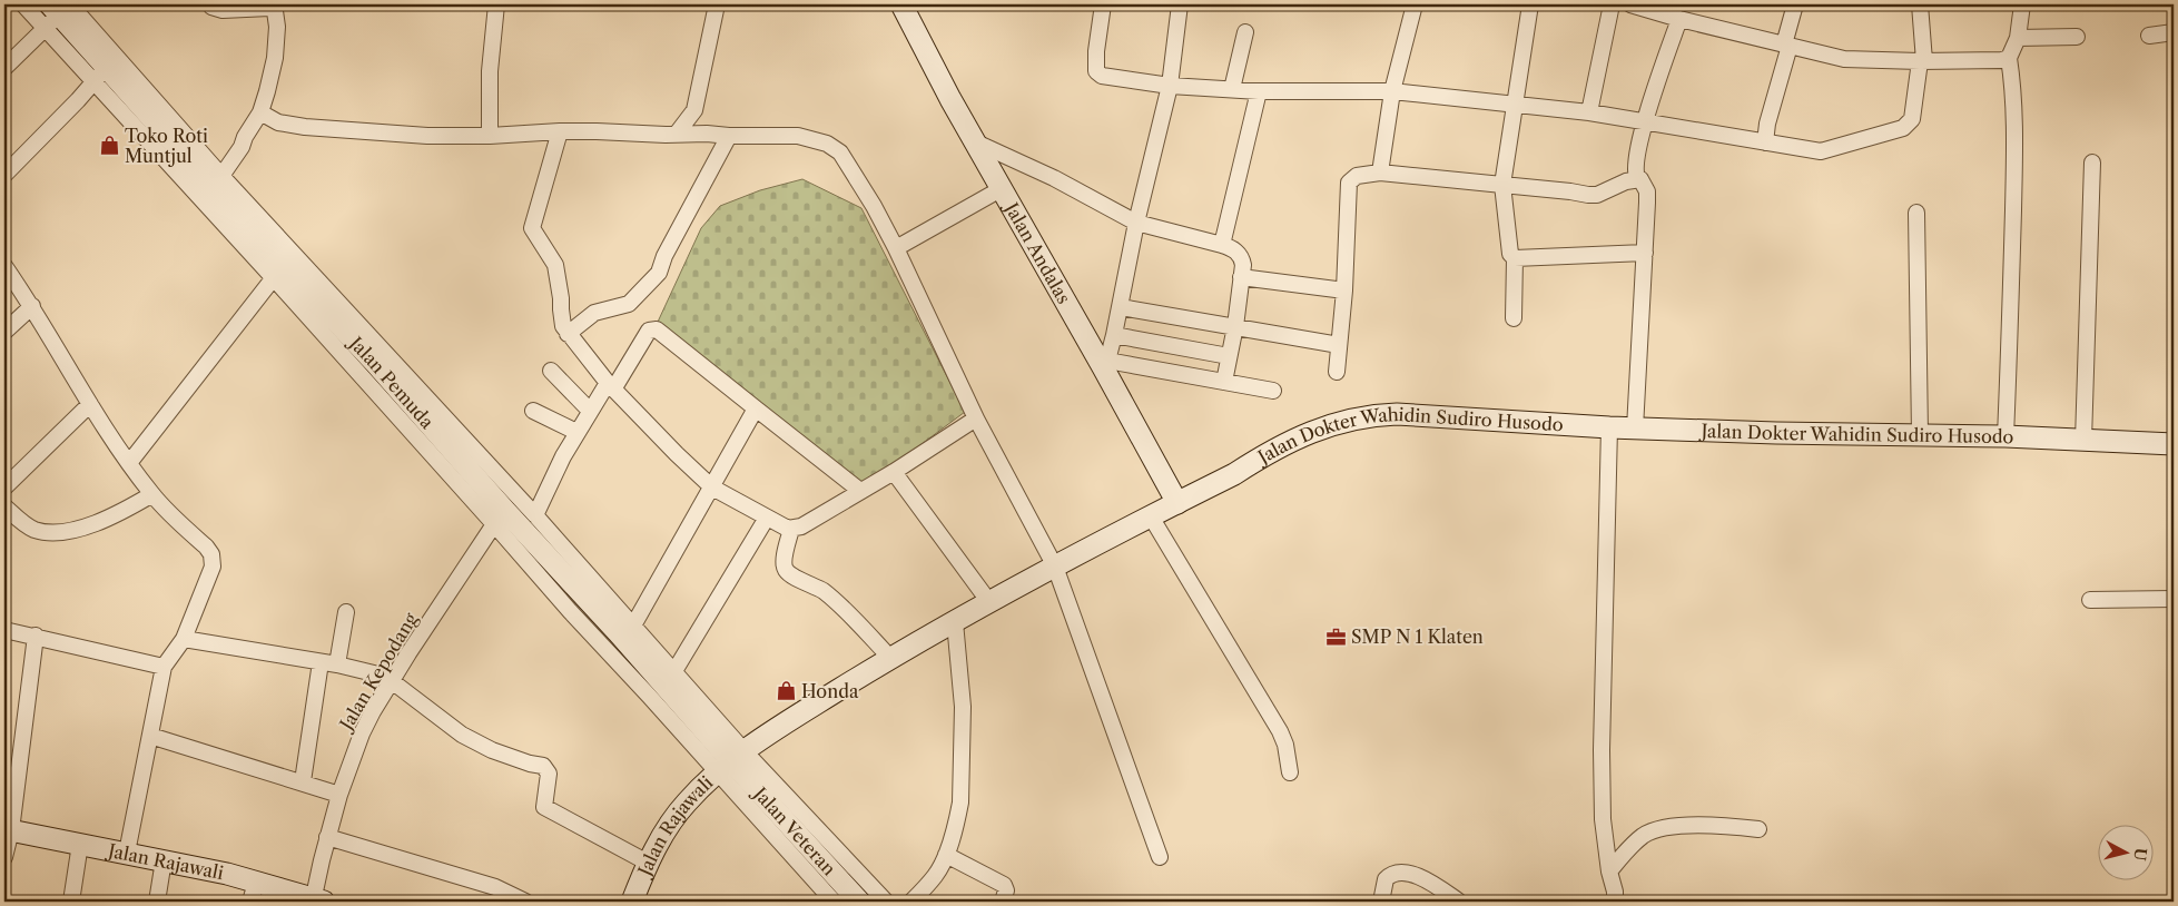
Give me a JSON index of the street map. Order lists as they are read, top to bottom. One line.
{"streets":{"main road":["Jalan Andalas","Jalan Pemuda","Jalan Dokter Wahidin Sudiro Husodo","Jalan Rajawali","Jalan Veteran"],"street":["Jalan Kepodang"]},"crossings":[["Jalan Andalas","Jalan Dokter Wahidin Sudiro Husodo"],["Jalan Pemuda","Jalan Dokter Wahidin Sudiro Husodo"],["Jalan Pemuda","Jalan Kepodang"],["Jalan Pemuda","Jalan Rajawali"],["Jalan Pemuda","Jalan Veteran"],["Jalan Dokter Wahidin Sudiro Husodo","Jalan Rajawali"],["Jalan Dokter Wahidin Sudiro Husodo","Jalan Veteran"],["Jalan Kepodang","Jalan Rajawali"],["Jalan Rajawali","Jalan Veteran"]],"places":{"shop":["Toko Roti Muntjul","Honda"],"office":["SMP N 1 Klaten"]},"north":"right"}
